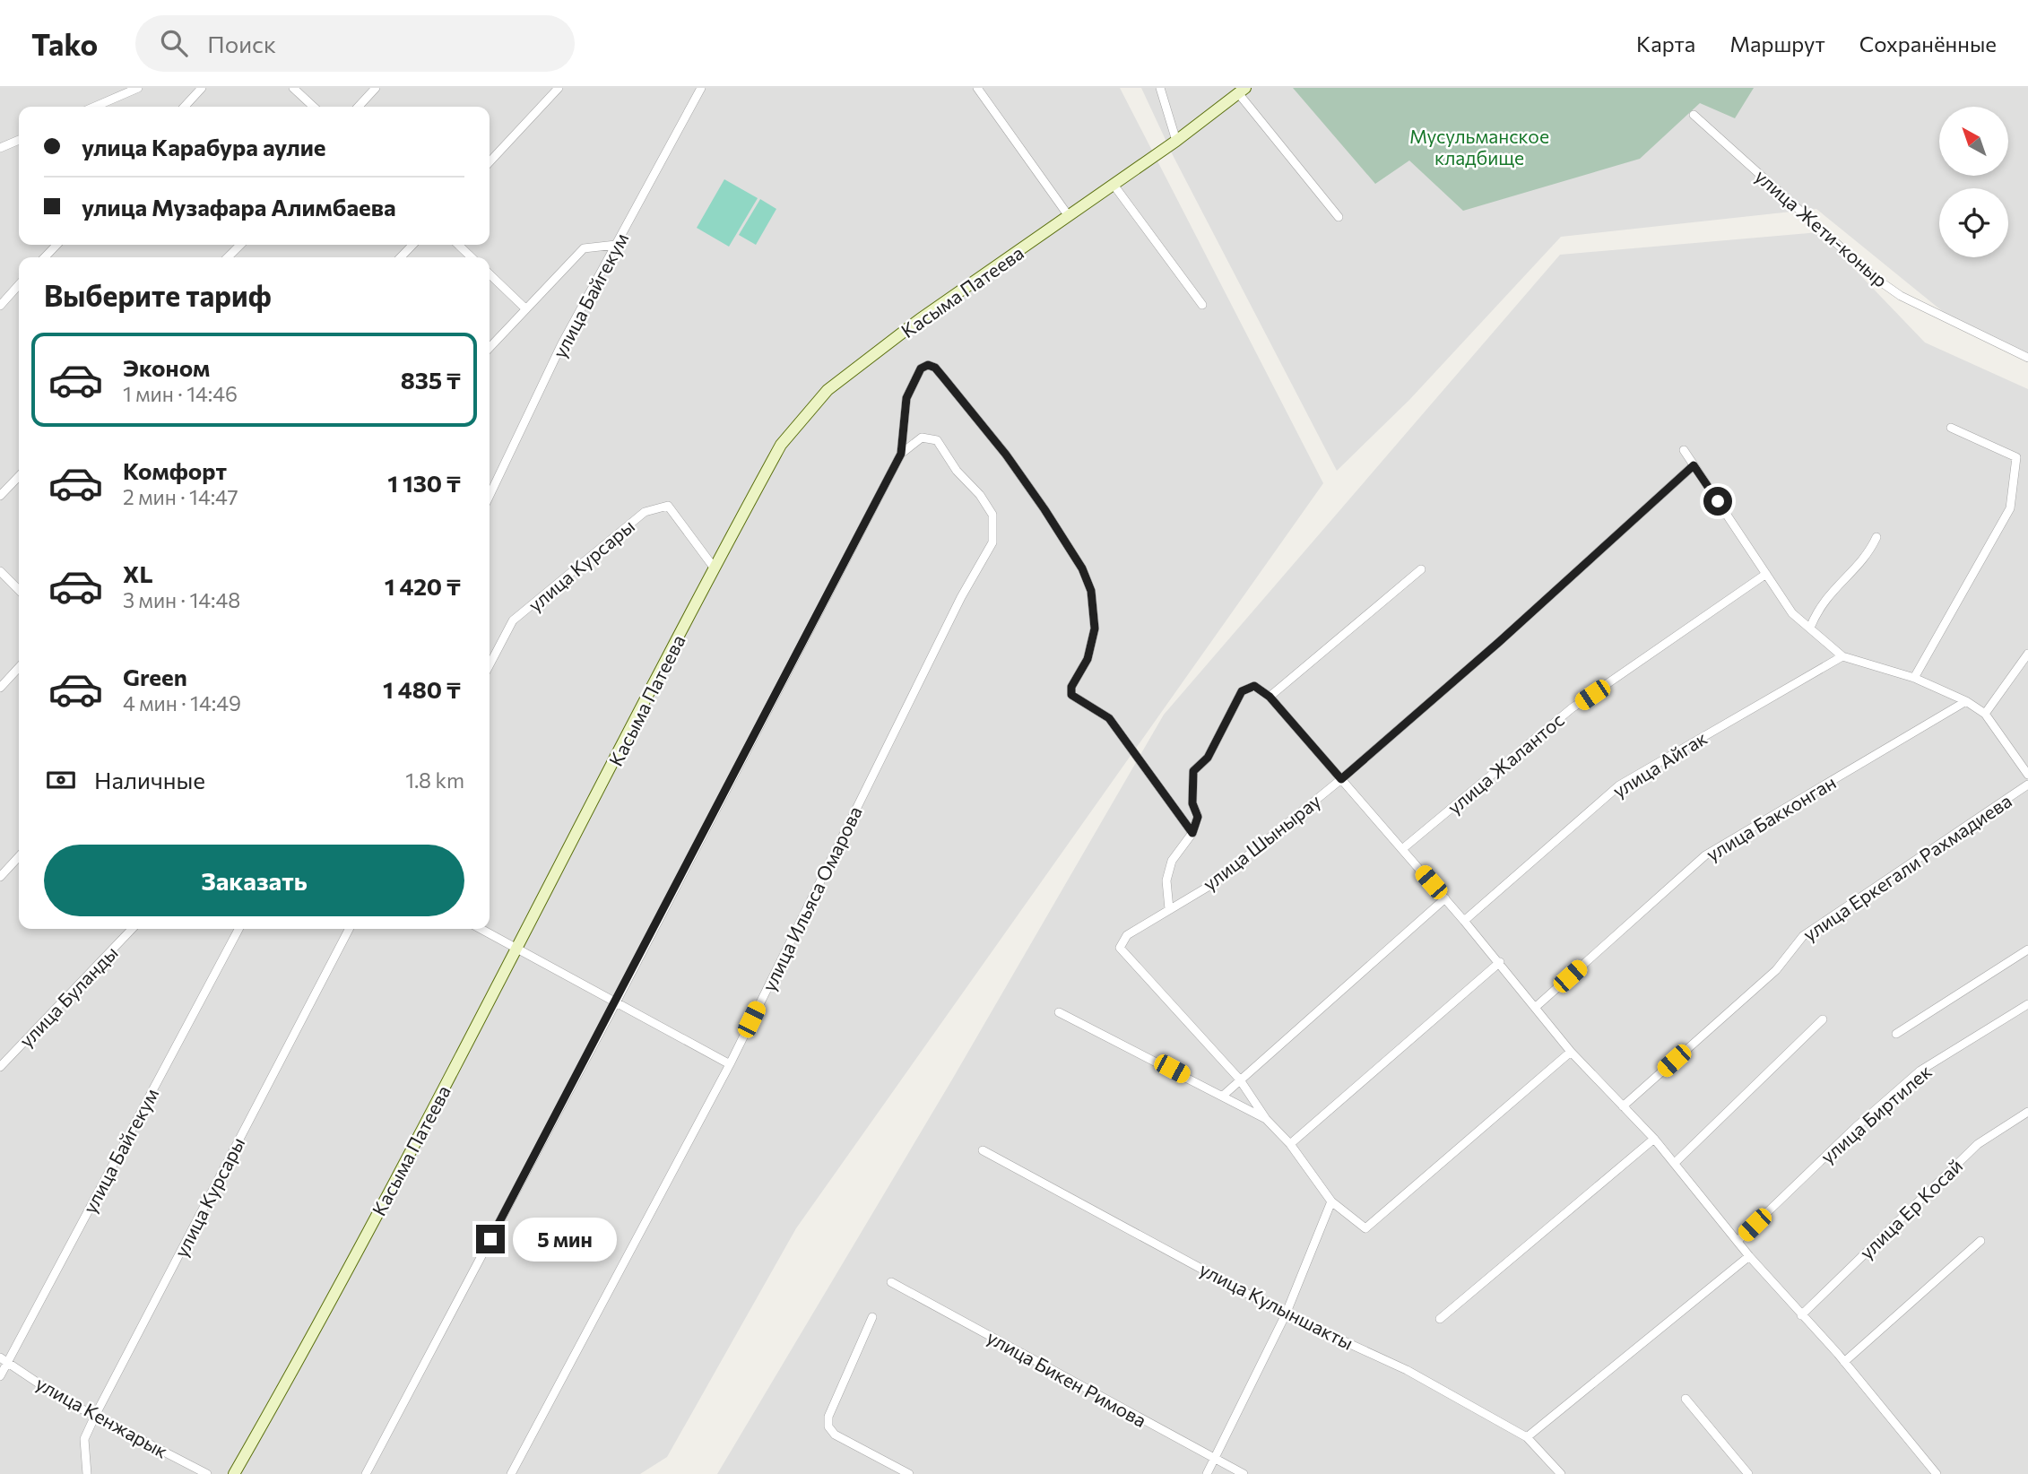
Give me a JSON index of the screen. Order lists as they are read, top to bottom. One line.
{"streets":{"main road":["Касыма Патеева"],"street":["улица Жети-коныр","улица Байгекум","улица Курсары","улица Жалантос","улица Айгак","улица Бакконган","улица Шынырау","улица Еркегали Рахмадиева","улица Ильяса Омарова","улица Буланды","улица Биртилек","улица Ер Косай","улица Кулыншакты","улица Бикен Римова","улица Кенжарык"]},"crossings":[["Касыма Патеева","улица Курсары"],["улица Байгекум","улица Кенжарык"],["улица Курсары","улица Кенжарык"]],"parks":["Мусульманское кладбище"],"north":"top left","page":{"header":"Tako","search":"Поиск","nav":["Карта","Маршрут","Сохранённые"],"banner":["улица Карабура аулие","улица Музафара Алимбаева"],"heading":"Выберите тариф","list":[{"name":"Эконом","note":"1 мин · 14:46","value":"835 ₸"},{"name":"Комфорт","note":"2 мин · 14:47","value":"1 130 ₸"},{"name":"XL","note":"3 мин · 14:48","value":"1 420 ₸"},{"name":"Green","note":"4 мин · 14:49","value":"1 480 ₸"}],"pay":["Наличные","1.8 km"],"buttons":"Заказать","bubble":"5 мин"}}
